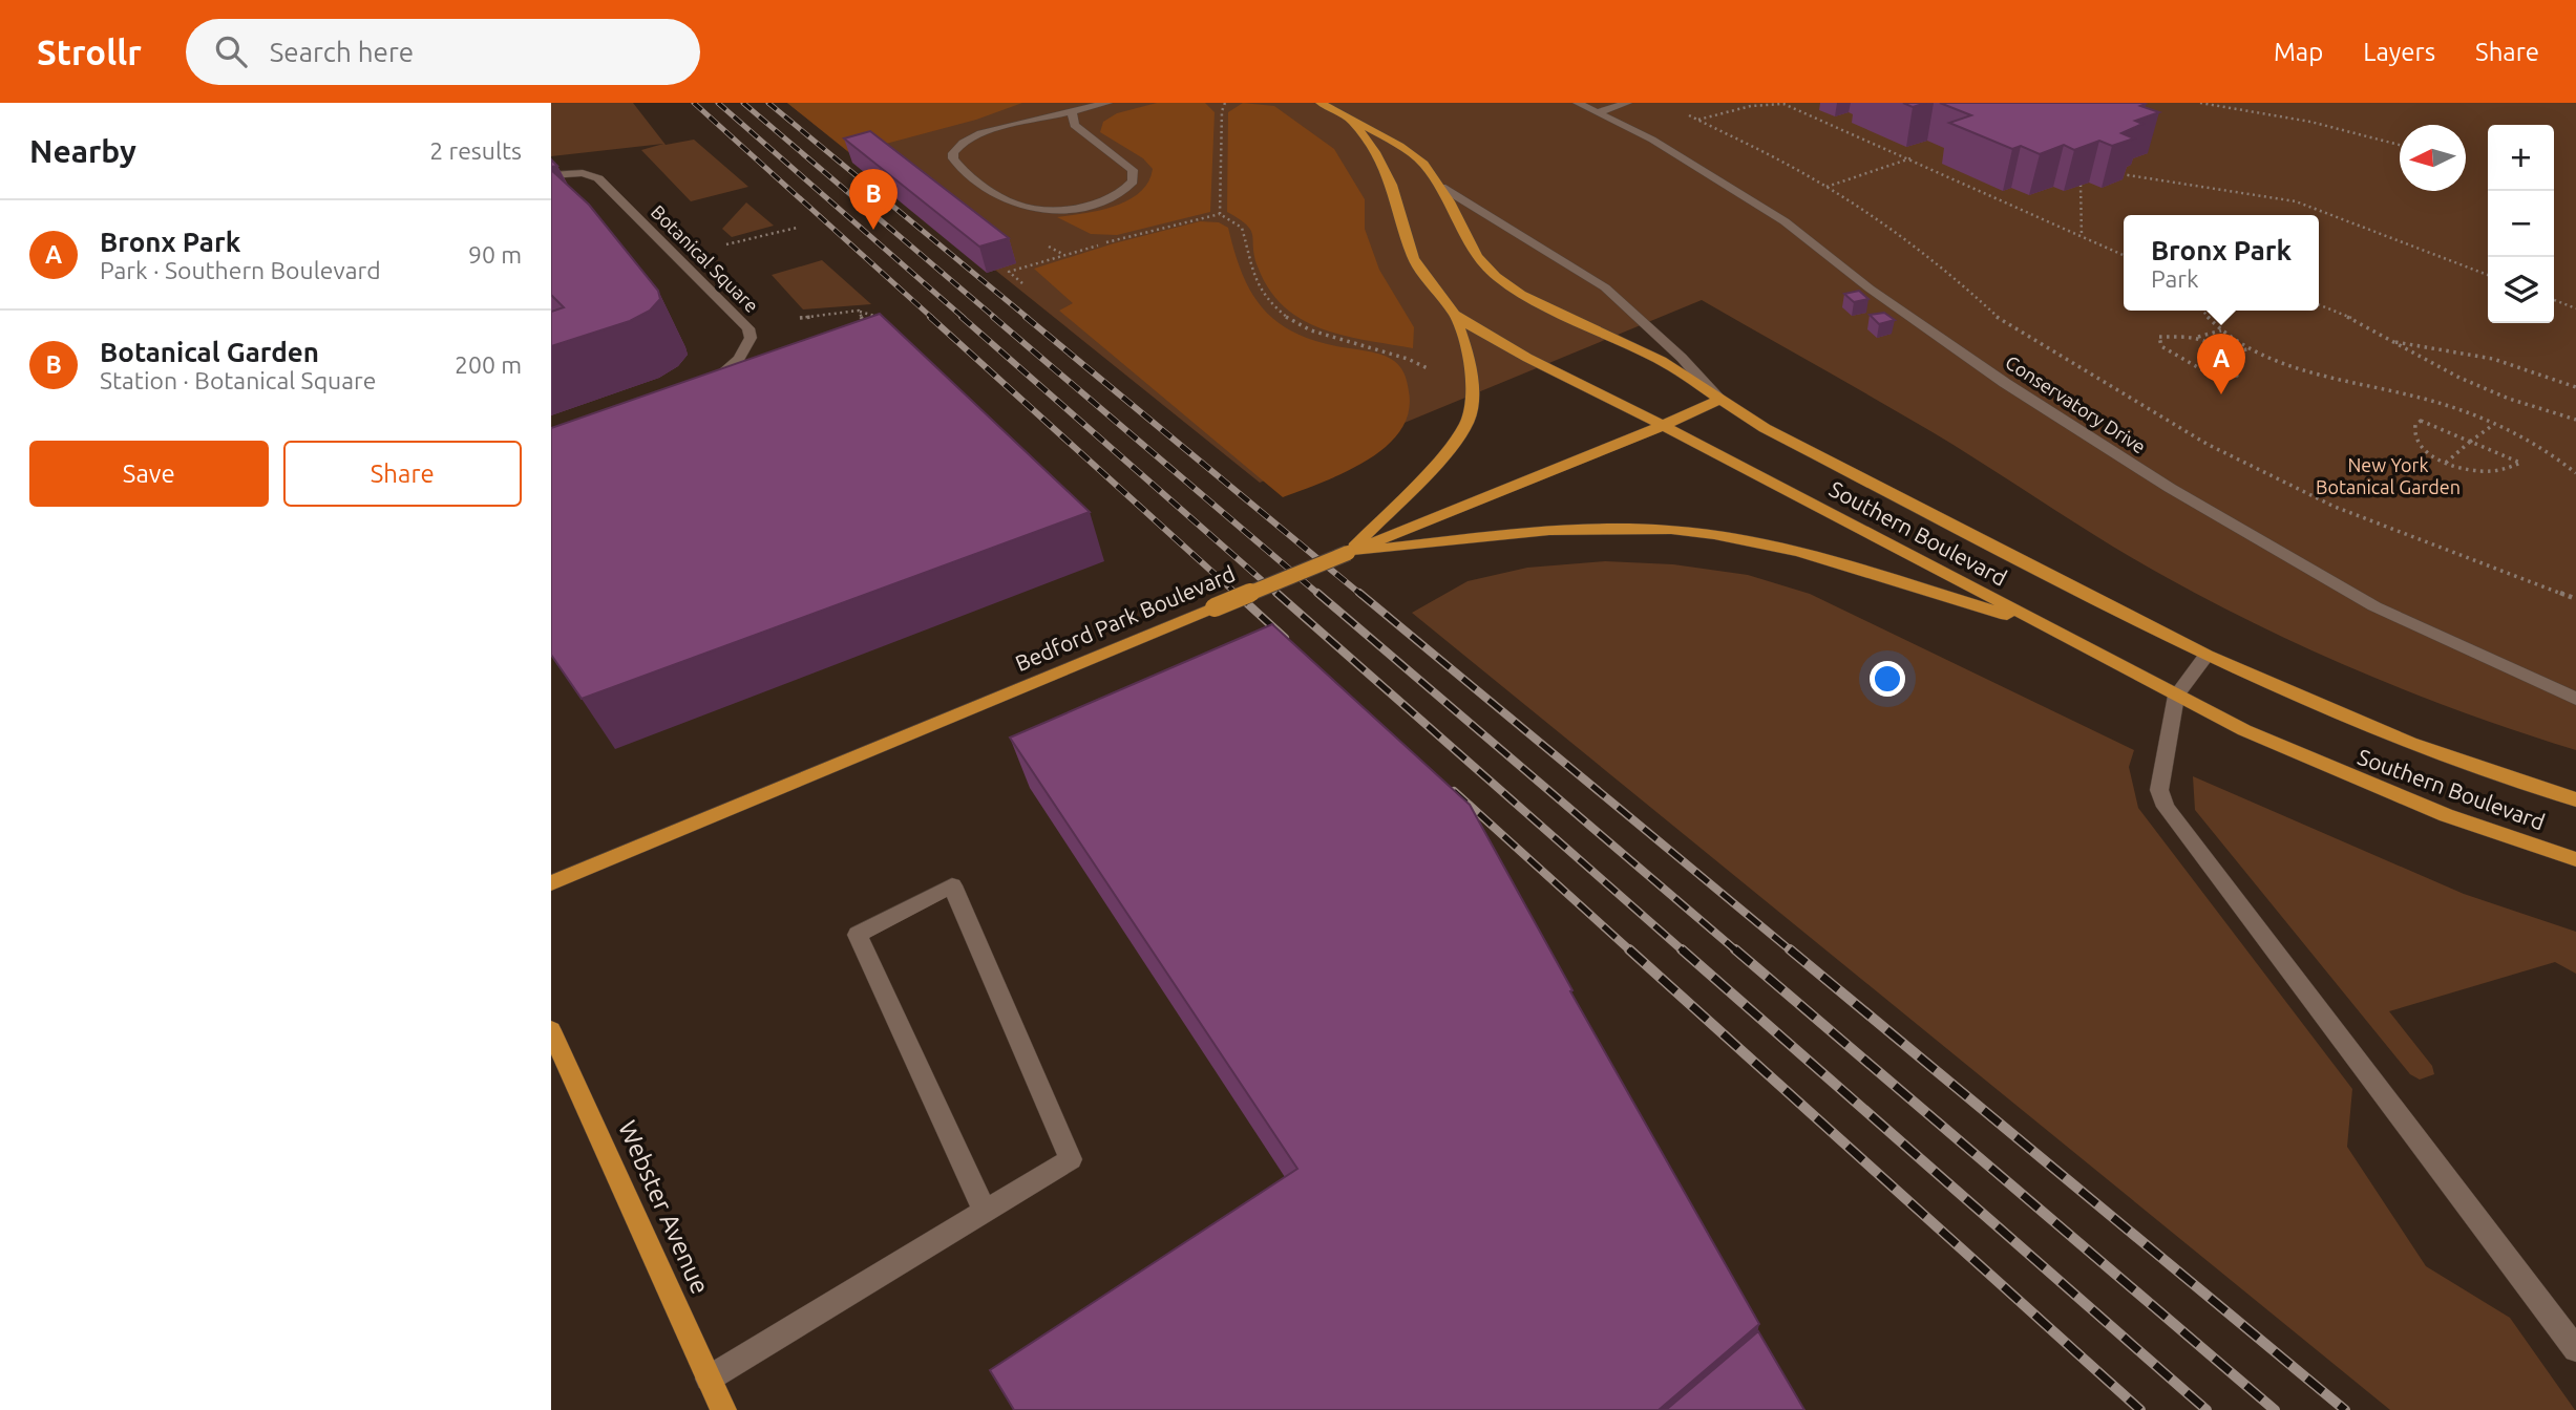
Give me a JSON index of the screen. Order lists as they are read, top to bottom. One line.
{"streets":{"main road":["Southern Boulevard","Bedford Park Boulevard","Webster Avenue"],"street":["Botanical Square","Conservatory Drive"]},"crossings":[["Southern Boulevard","Bedford Park Boulevard"]],"parks":["New York Botanical Garden"],"north":"left","page":{"header":"Strollr","search":"Search here","nav":["Map","Layers","Share"],"heading":["Nearby","2 results"],"map_buttons":["+","−"],"pins":["B","A"],"list":[{"mark":"A","name":"Bronx Park","note":"Park · Southern Boulevard","value":"90 m"},{"mark":"B","name":"Botanical Garden","note":"Station · Botanical Square","value":"200 m"}],"popup":["Bronx Park","Park"],"buttons":["Save","Share"]}}
